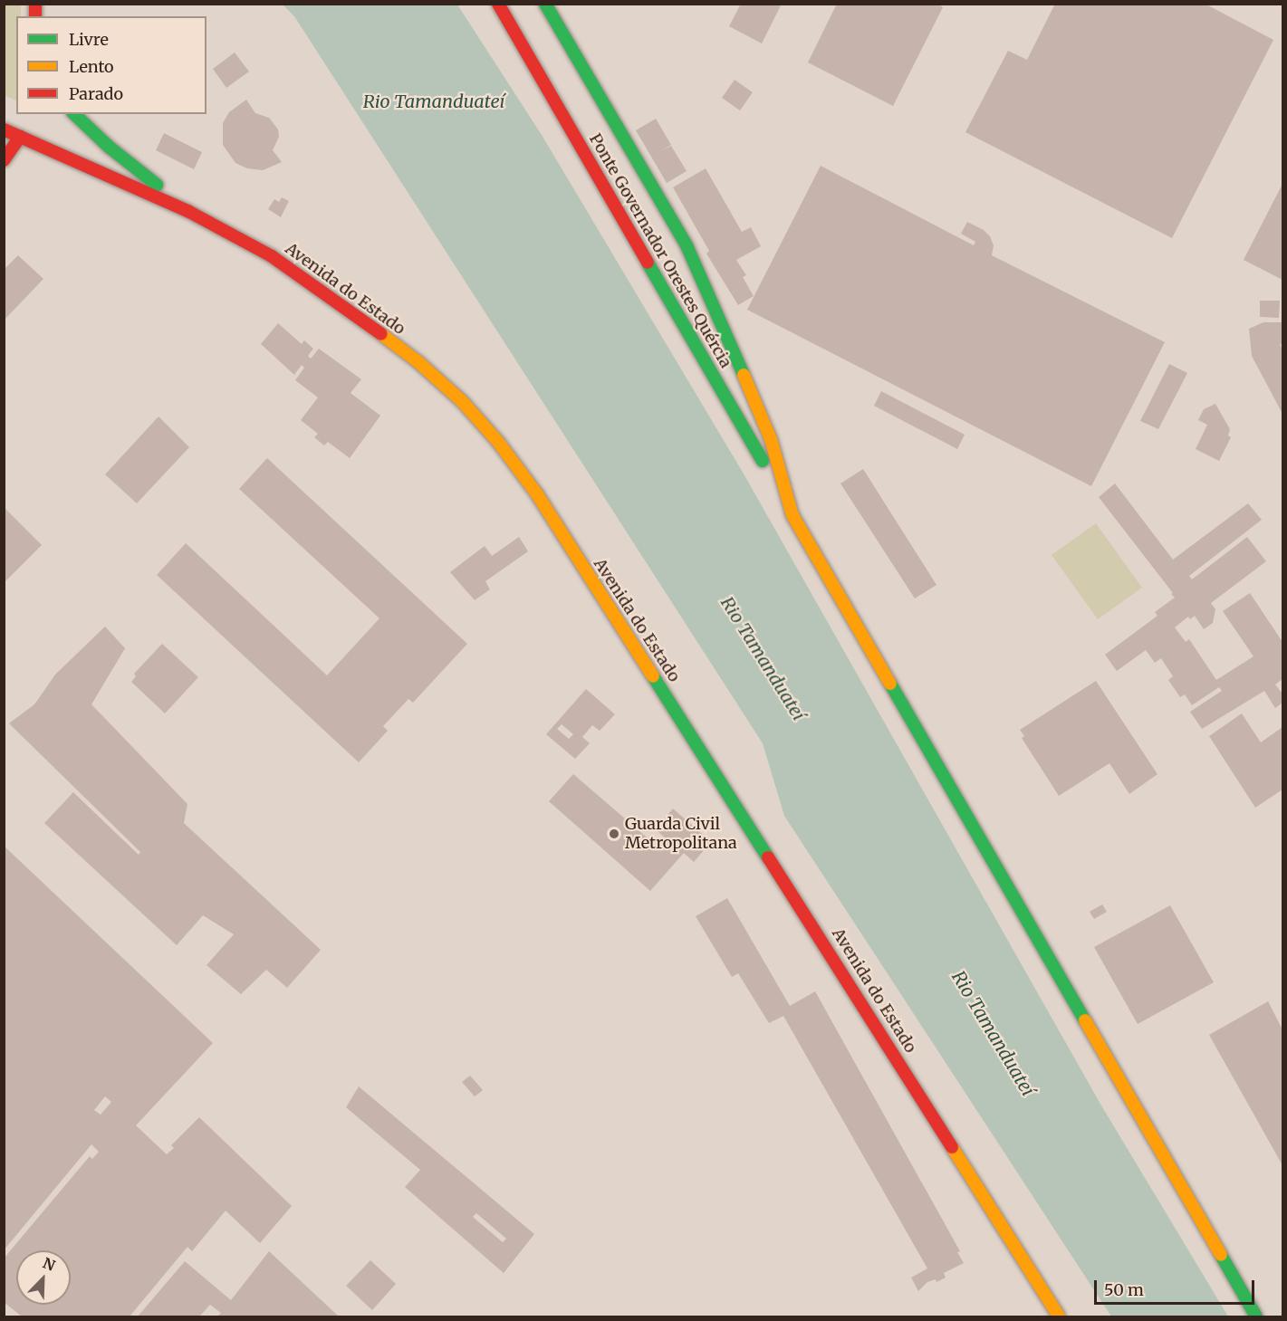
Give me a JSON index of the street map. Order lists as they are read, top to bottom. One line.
{"streets":{"main road":["Ponte Governador Orestes Quércia","Avenida do Estado"]},"water":["Rio Tamanduateí"],"places":["Guarda Civil Metropolitana"],"legend":["Livre","Lento","Parado"],"scale_bar":"50 m","north":"top right"}
